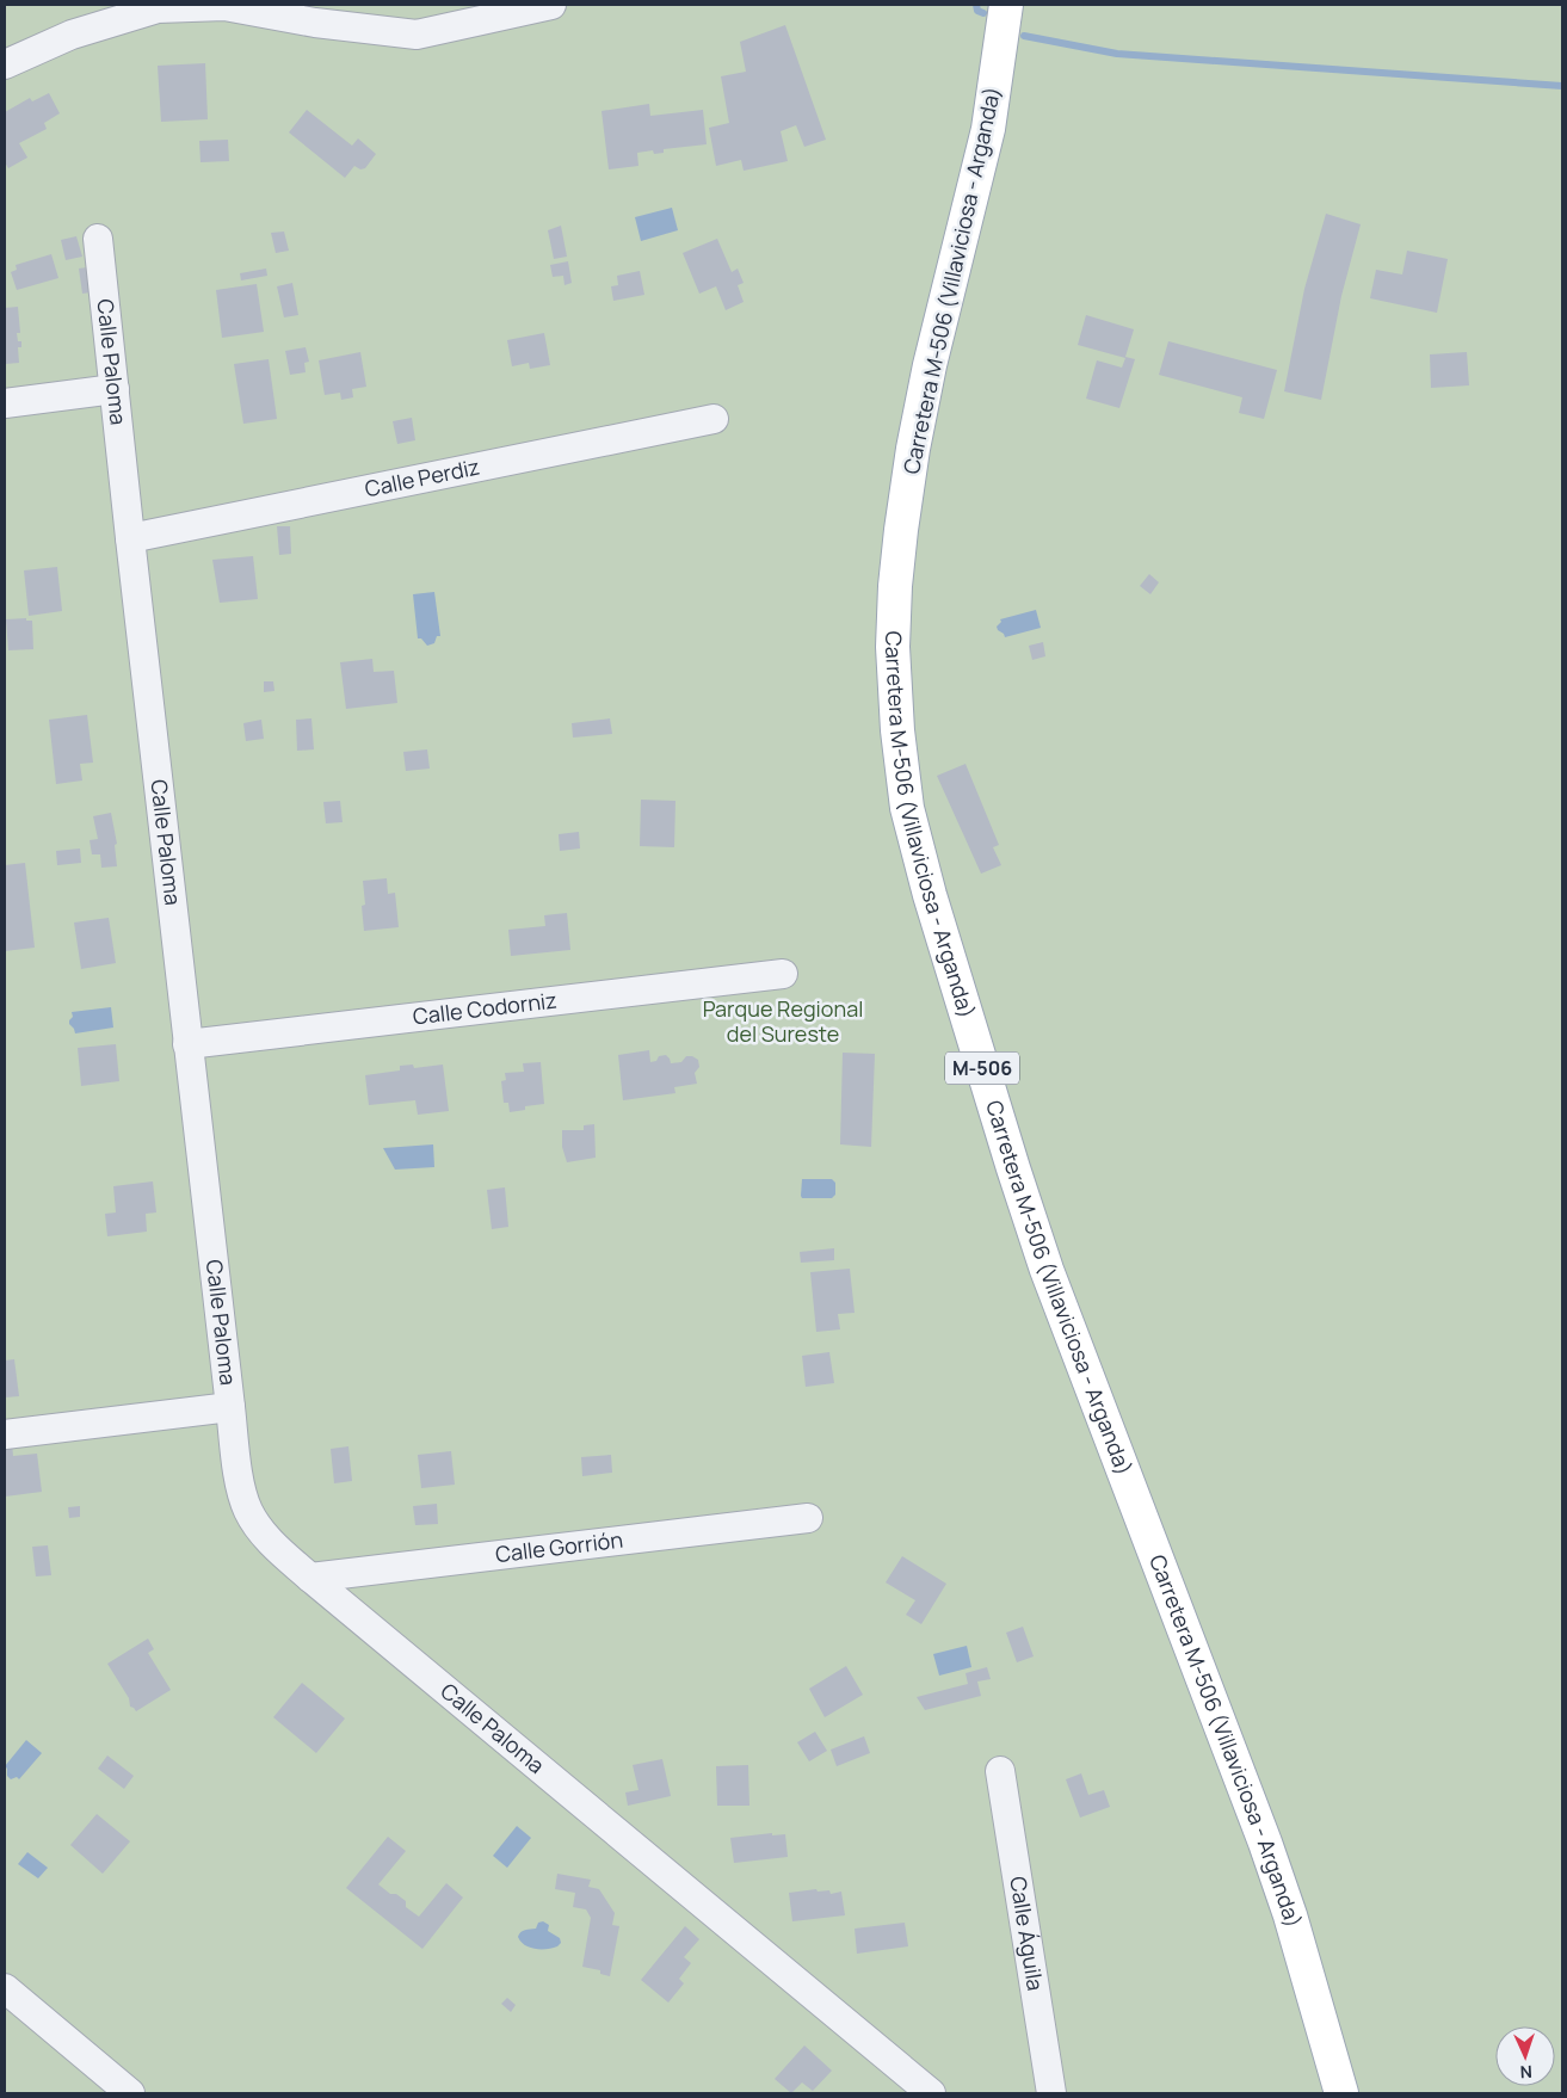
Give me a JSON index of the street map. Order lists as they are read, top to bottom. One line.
{"streets":{"main road":["Carretera M-506 (Villaviciosa - Arganda)","M-506"],"street":["Calle Paloma","Calle Perdiz","Calle Codorniz","Calle Gorrión","Calle Águila"]},"crossings":[["Calle Paloma","Calle Perdiz"],["Calle Paloma","Calle Codorniz"],["Calle Paloma","Calle Gorrión"]],"parks":["Parque Regional del Sureste"],"north":"bottom"}
